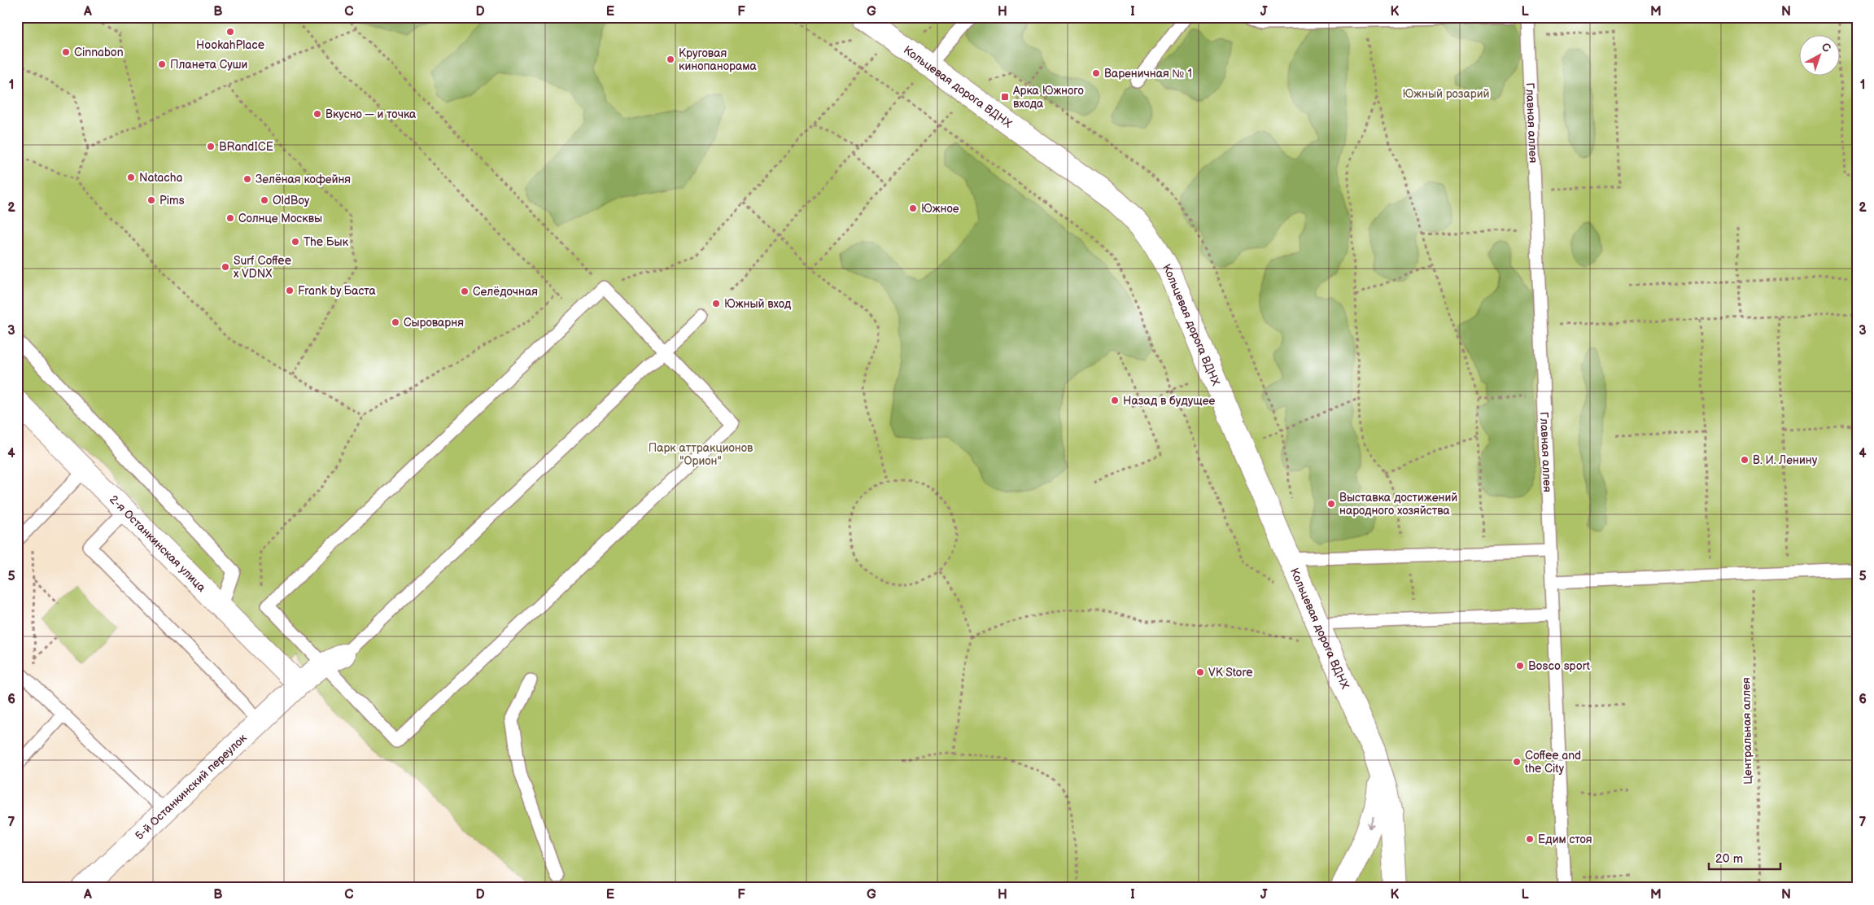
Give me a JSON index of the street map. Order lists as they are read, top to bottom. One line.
{"streets":{"street":["Кольцевая дорога ВДНХ","2-я Останкинская улица","5-й Останкинский переулок"],"lane":["Главная аллея"],"path":["Центральная аллея"]},"crossings":[["2-я Останкинская улица","5-й Останкинский переулок"]],"parks":["Южный розарий","Парк аттракционов \"Орион\""],"places":{"other":["HookahPlace","Cinnabon","Круговая кинопанорама","Планета Суши","Вареничная № 1","Вкусно — и точка","BRandICE","Natacha","Зелёная кофейня","Pims","OldBoy","Южное","Солнце Москвы","The Бык","Surf Coffee x VDNX","Frank by Баста","Селёдочная","Южный вход","Сыроварня","Назад в будущее","В. И. Ленину","Выставка достижений народного хозяйства","Bosco sport","VK Store","Coffee and the City","Едим стоя"],"transit":["Арка Южного входа"]},"scale_bar":"20 m","north":"top right","grid":{"columns":["A","B","C","D","E","F","G","H","I","J","K","L","M","N"],"rows":["1","2","3","4","5","6","7"]}}
